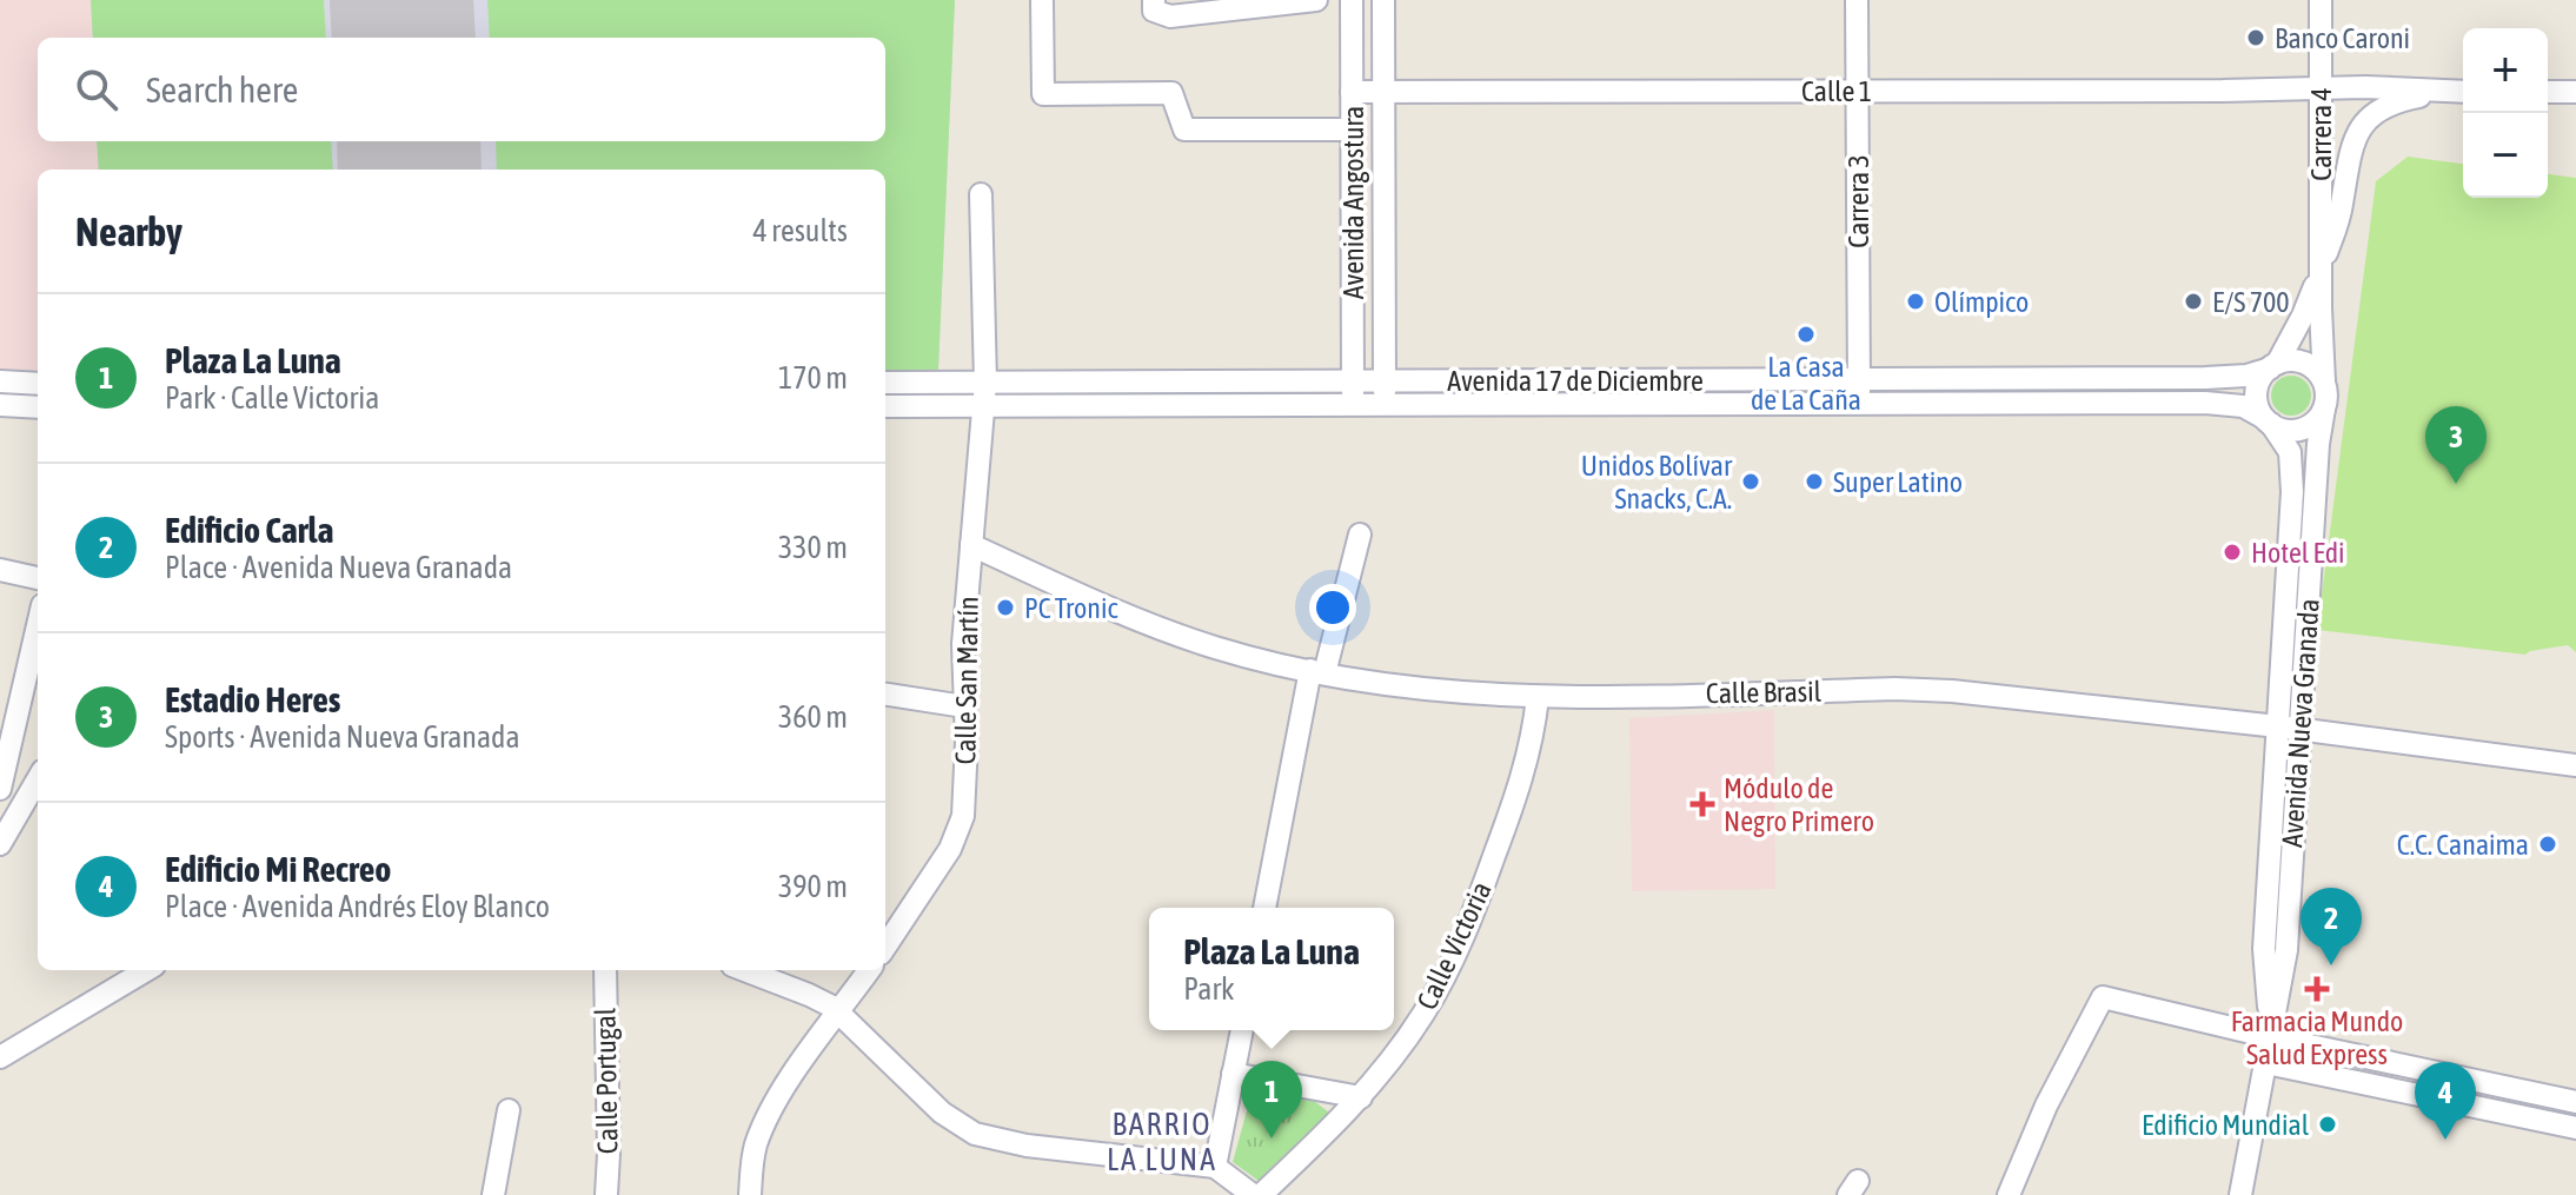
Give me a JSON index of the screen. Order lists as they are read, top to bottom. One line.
{"streets":{"street":["Calle 1","Carrera 4","Carrera 3","Avenida Angostura","Avenida 17 de Diciembre","Calle San Martín","Calle Brasil","Avenida Nueva Granada","Calle Victoria","Calle Portugal"]},"crossings":[["Calle 1","Carrera 4"],["Calle 1","Carrera 3"],["Calle 1","Avenida Angostura"],["Carrera 4","Avenida 17 de Diciembre"],["Carrera 4","Avenida Nueva Granada"],["Carrera 3","Avenida 17 de Diciembre"],["Avenida Angostura","Avenida 17 de Diciembre"],["Avenida 17 de Diciembre","Calle San Martín"],["Avenida 17 de Diciembre","Avenida Nueva Granada"],["Calle San Martín","Calle Brasil"],["Calle Brasil","Avenida Nueva Granada"],["Calle Brasil","Calle Victoria"]],"districts":["BARRIO LA LUNA"],"places":{"other":["Banco Caroni","Olímpico","E/S 700","La Casa de La Caña","Unidos Bolívar Snacks, C.A.","Super Latino","Hotel Edi","PC Tronic","C.C. Canaima","Edificio Mundial"],"health":["Módulo de Negro Primero","Farmacia Mundo Salud Express"]},"page":{"map_buttons":["+","−"],"search":"Search here","heading":["Nearby","4 results"],"list":[{"mark":"1","name":"Plaza La Luna","note":"Park · Calle Victoria","value":"170 m"},{"mark":"2","name":"Edificio Carla","note":"Place · Avenida Nueva Granada","value":"330 m"},{"mark":"3","name":"Estadio Heres","note":"Sports · Avenida Nueva Granada","value":"360 m"},{"mark":"4","name":"Edificio Mi Recreo","note":"Place · Avenida Andrés Eloy Blanco","value":"390 m"}],"pins":["3","2","1","4"],"popup":["Plaza La Luna","Park"]}}
